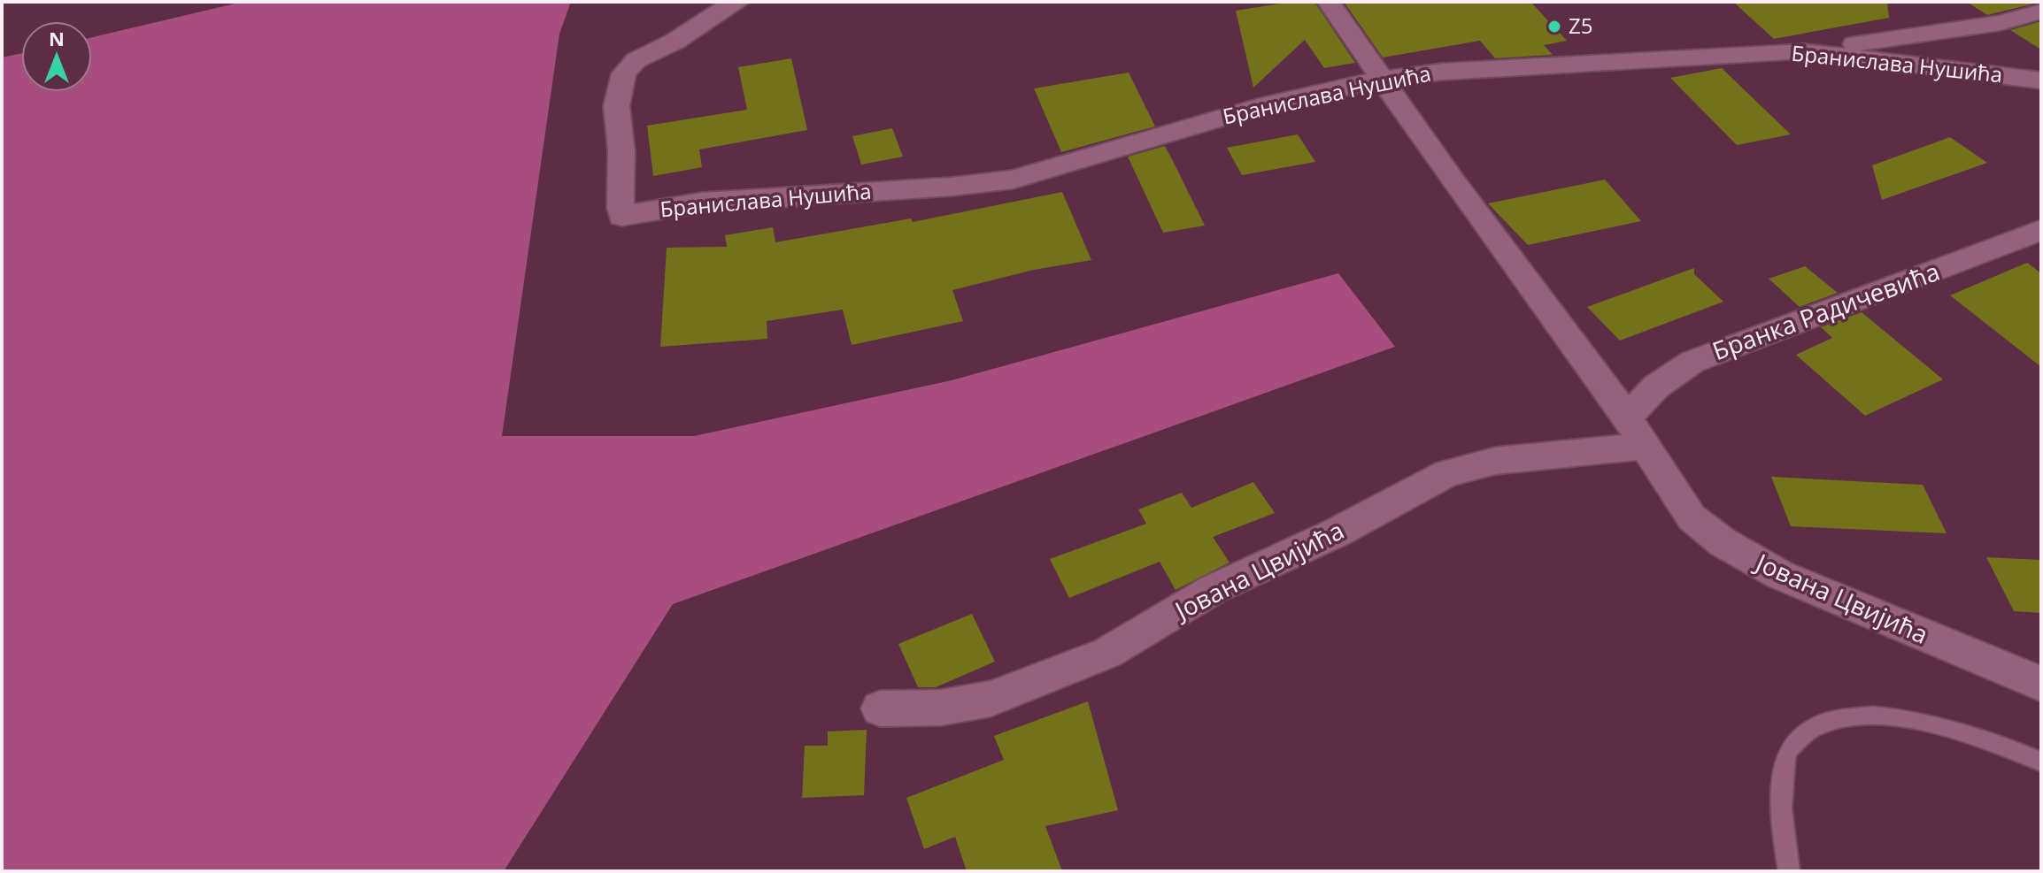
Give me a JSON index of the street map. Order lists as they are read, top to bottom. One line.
{"streets":{"street":["Бранислава Нушића","Бранка Радичевића","Јована Цвијића"]},"crossings":[["Бранислава Нушића","Јована Цвијића"],["Бранка Радичевића","Јована Цвијића"]],"places":["Z5"],"north":"top"}
